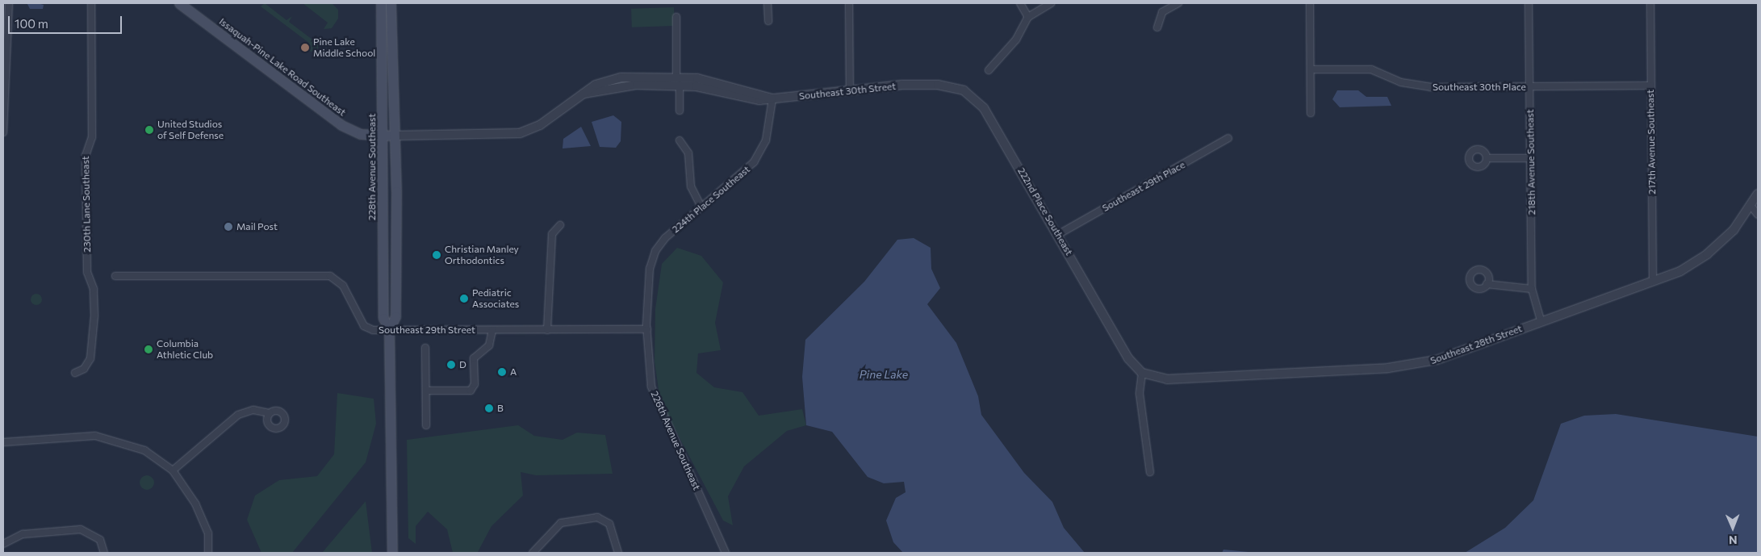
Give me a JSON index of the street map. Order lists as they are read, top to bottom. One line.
{"streets":{"main road":["Issaquah-Pine Lake Road Southeast","228th Avenue Southeast"],"street":["Southeast 30th Place","Southeast 30th Street","217th Avenue Southeast","218th Avenue Southeast","Southeast 29th Place","224th Place Southeast","230th Lane Southeast","222nd Place Southeast","Southeast 29th Street","Southeast 28th Street","226th Avenue Southeast"]},"crossings":[["Issaquah-Pine Lake Road Southeast","Southeast 30th Street"],["Issaquah-Pine Lake Road Southeast","228th Avenue Southeast"],["Issaquah-Pine Lake Road Southeast","224th Place Southeast"],["Southeast 30th Place","217th Avenue Southeast"],["Southeast 30th Place","218th Avenue Southeast"],["Southeast 30th Street","224th Place Southeast"],["Southeast 30th Street","222nd Place Southeast"],["217th Avenue Southeast","Southeast 28th Street"],["218th Avenue Southeast","Southeast 28th Street"],["228th Avenue Southeast","Southeast 29th Street"],["Southeast 29th Place","222nd Place Southeast"],["224th Place Southeast","226th Avenue Southeast"],["222nd Place Southeast","Southeast 28th Street"],["Southeast 29th Street","226th Avenue Southeast"]],"water":["Pine Lake"],"places":["Pine Lake Middle School","United Studios of Self Defense","Mail Post","Christian Manley Orthodontics","Pediatric Associates","Columbia Athletic Club","D","A","B"],"scale_bar":"100 m","north":"bottom"}
